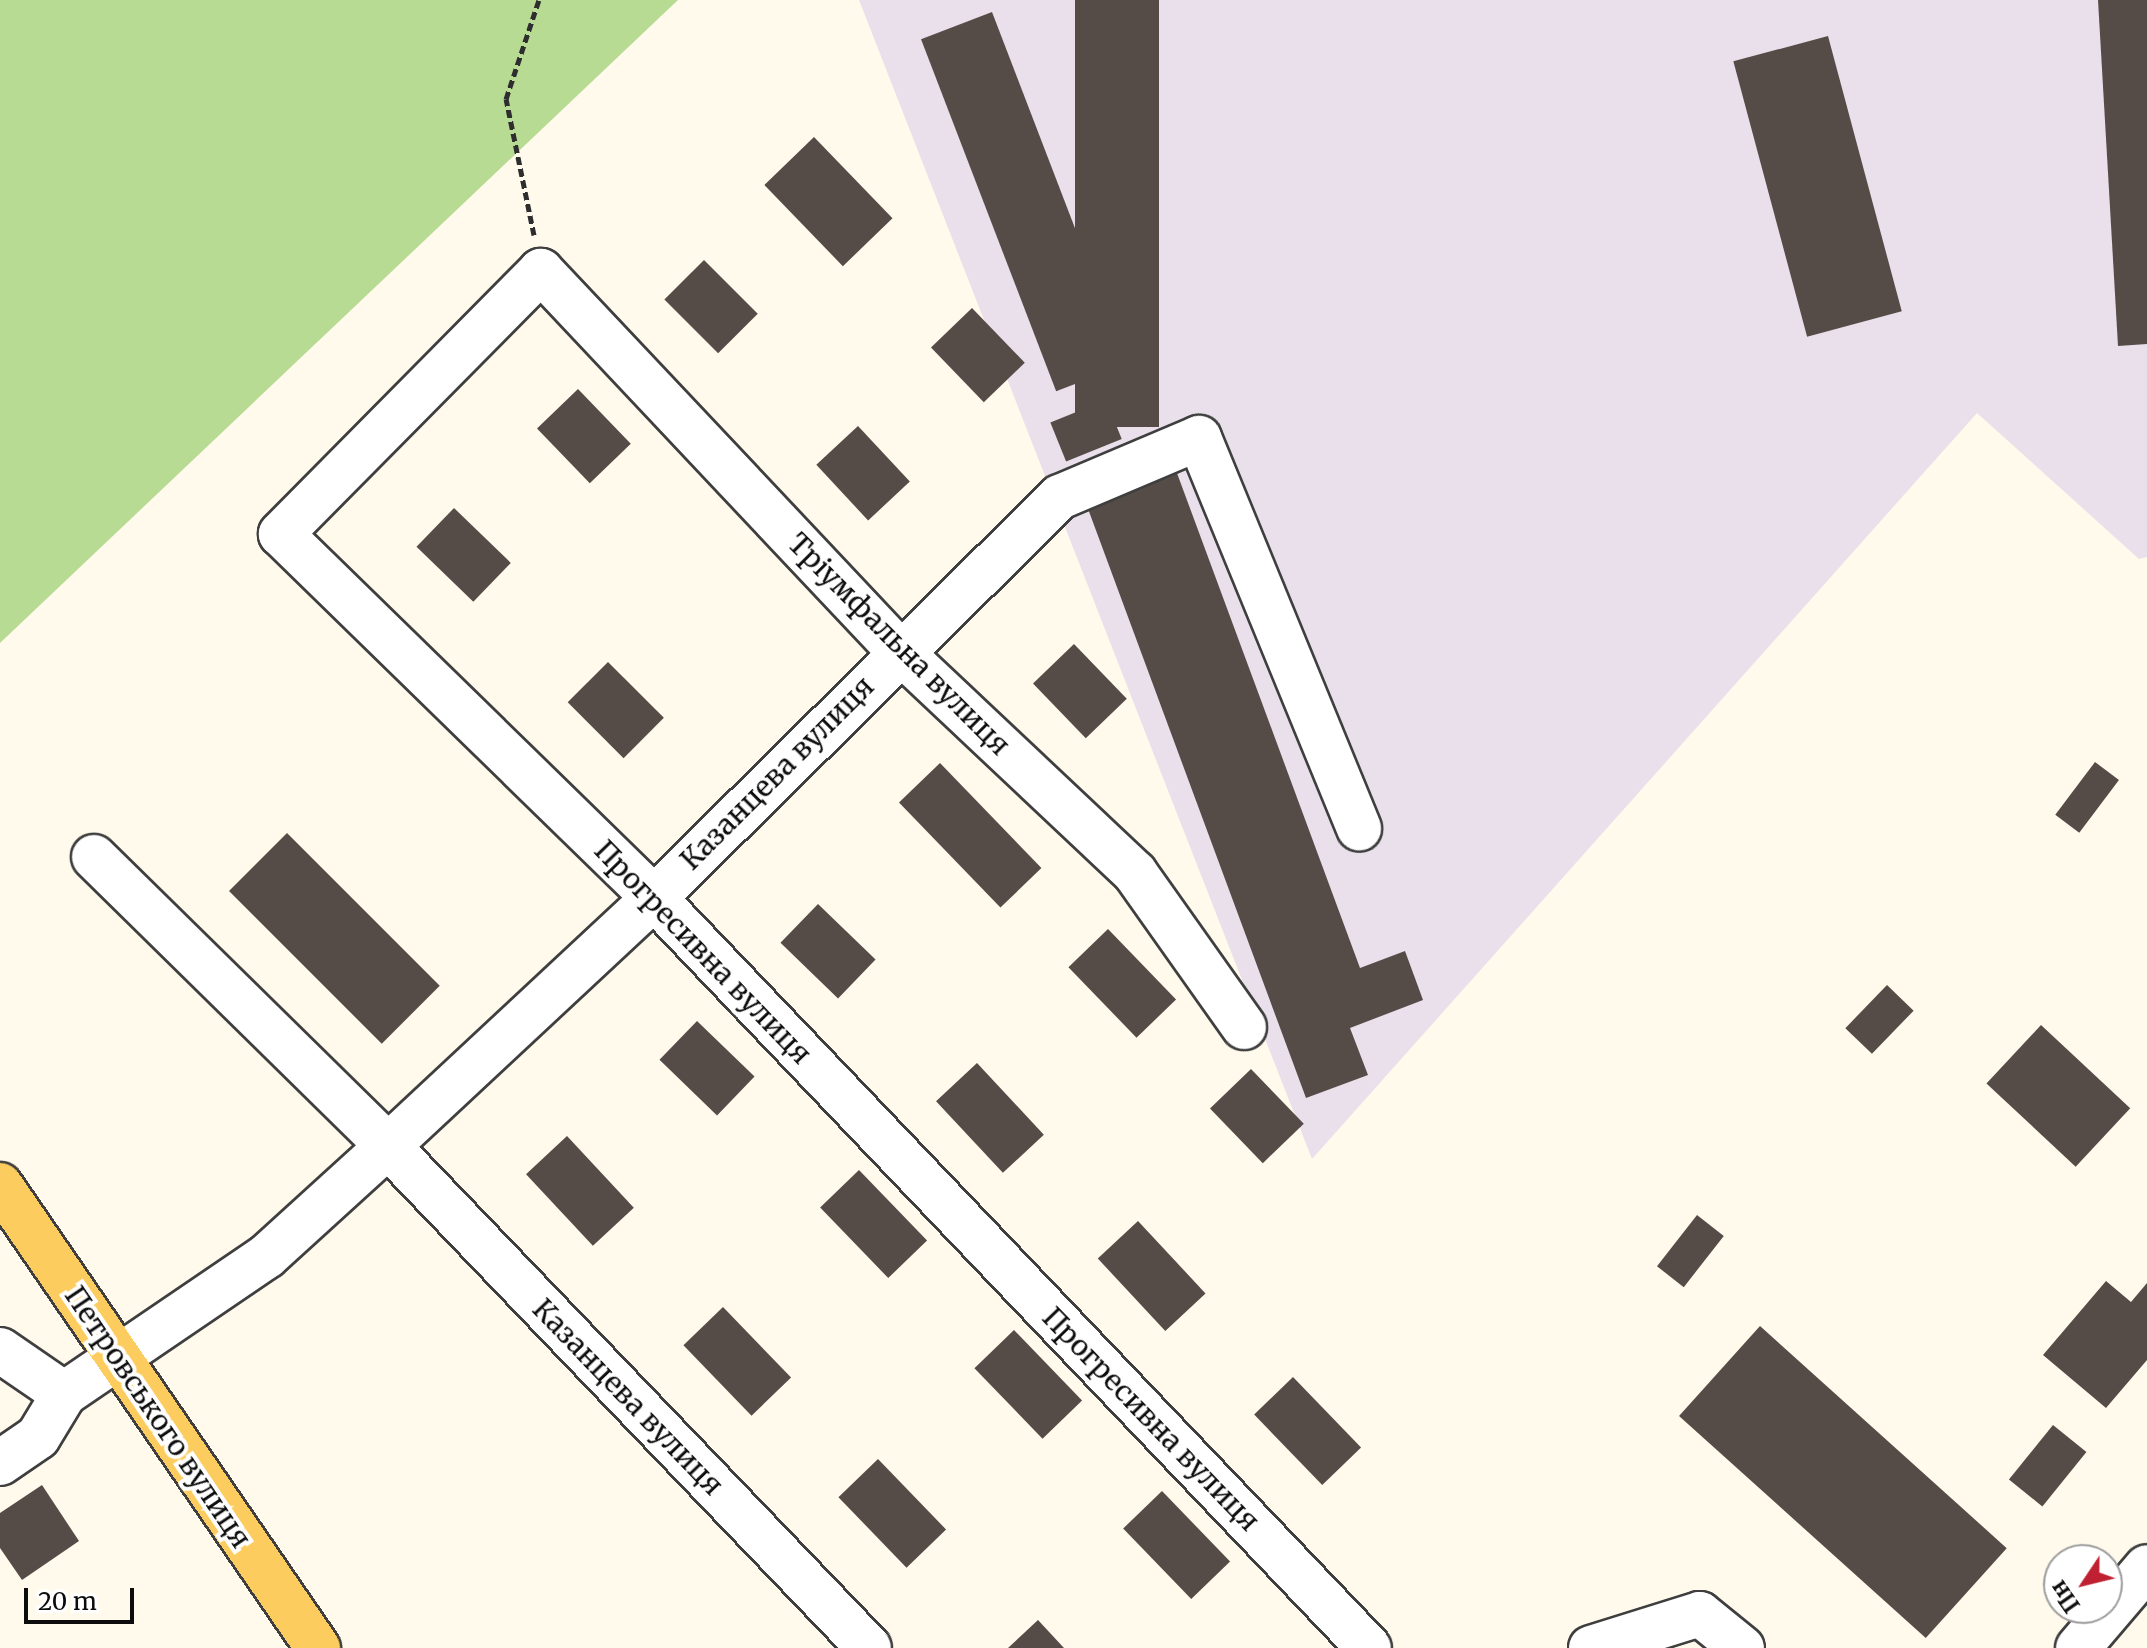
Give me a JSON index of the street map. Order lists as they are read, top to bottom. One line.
{"streets":{"main road":["Петровського вулиця"],"street":["Тріумфальна вулиця","Казанцева вулиця","Прогресивна вулиця"]},"crossings":[["Тріумфальна вулиця","Казанцева вулиця"],["Тріумфальна вулиця","Прогресивна вулиця"],["Казанцева вулиця","Прогресивна вулиця"]],"scale_bar":"20 m","north":"bottom left"}
